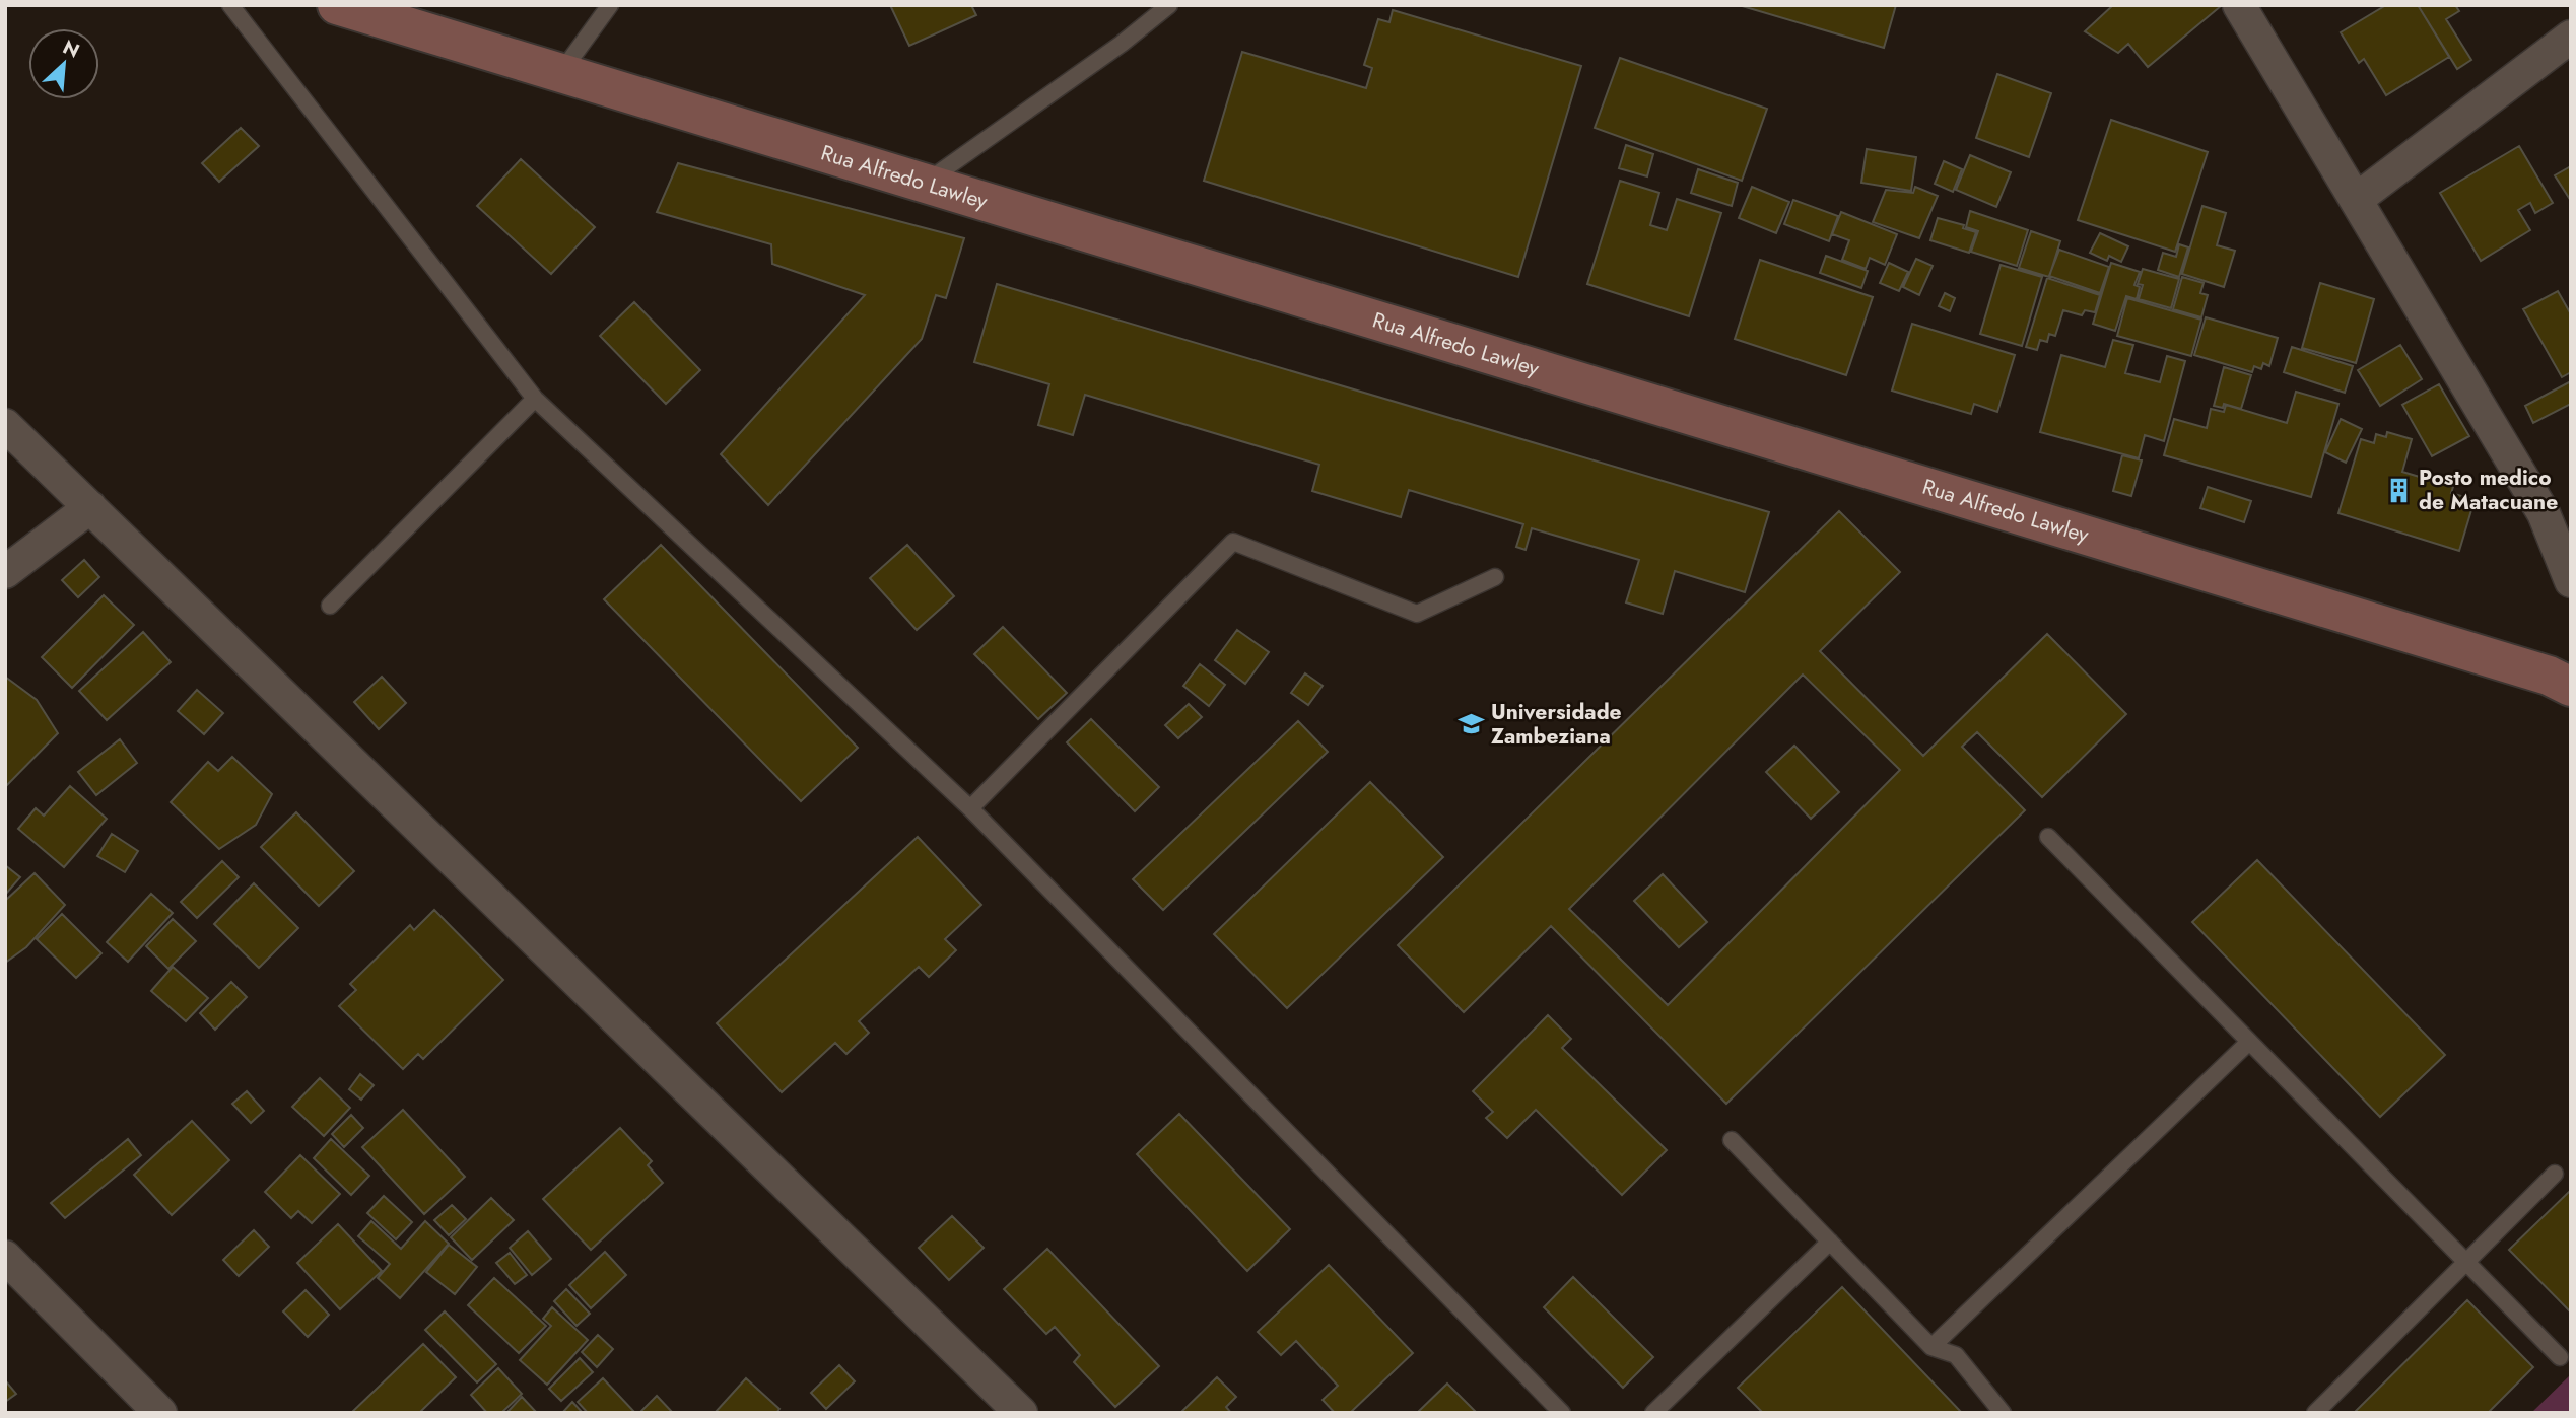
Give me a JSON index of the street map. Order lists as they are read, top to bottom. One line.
{"streets":{"main road":["Rua Alfredo Lawley"]},"places":{"building":["Posto medico de Matacuane"],"school or university":["Universidade Zambeziana"]},"north":"top right"}
